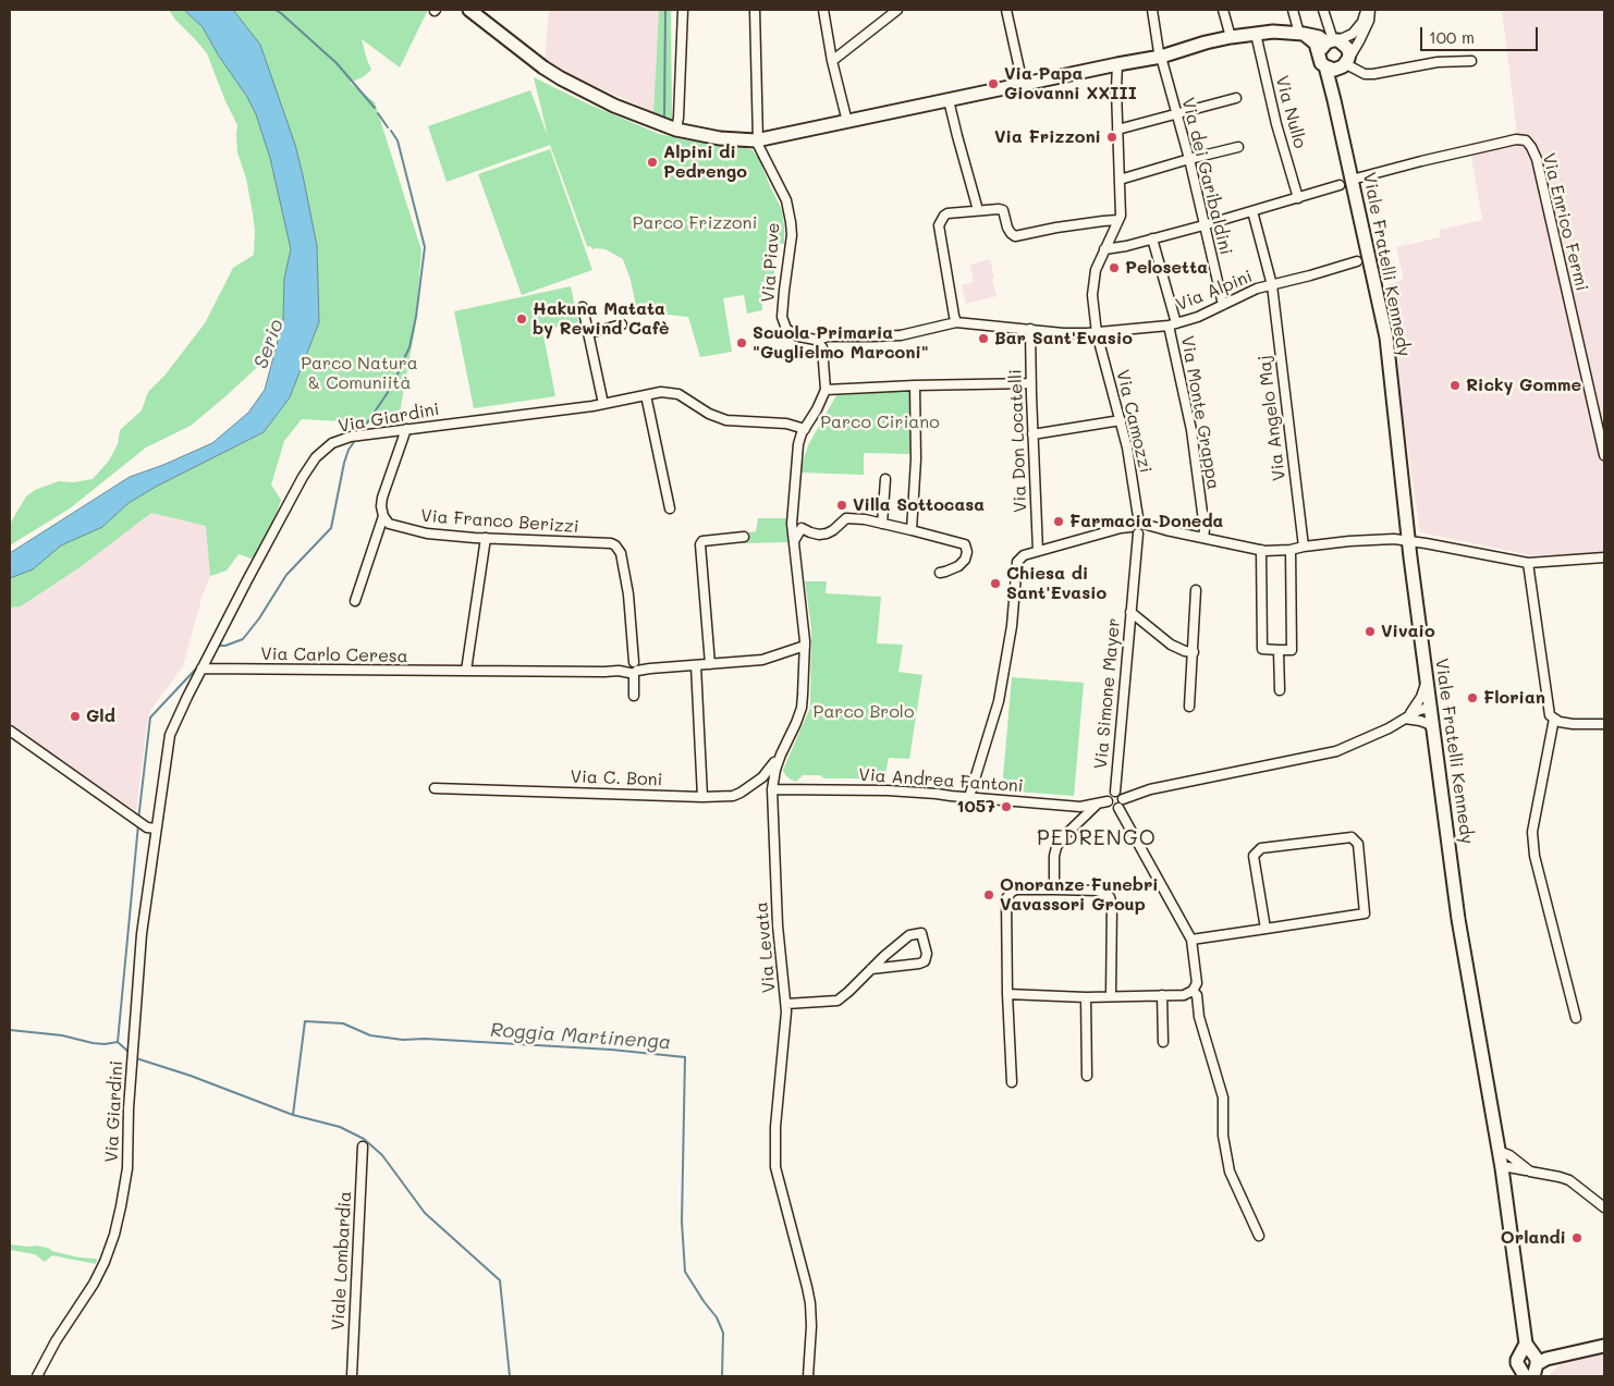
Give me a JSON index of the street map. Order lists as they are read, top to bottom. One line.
{"streets":{"street":["Via Nullo","Via dei Garibaldini","Via Enrico Fermi","Via Piave","Viale Fratelli Kennedy","Via Alpini","Via Monte Grappa","Via Giardini","Via Angelo Maj","Via Camozzi","Via Don Locatelli","Via Franco Berizzi","Via Carlo Ceresa","Via Simone Mayer","Via C. Boni","Via Andrea Fantoni","Via Levata","Viale Lombardia"]},"crossings":[["Via dei Garibaldini","Via Alpini"],["Via Enrico Fermi","Viale Fratelli Kennedy"],["Via Piave","Via Alpini"],["Via Alpini","Via Monte Grappa"],["Via Alpini","Via Angelo Maj"],["Via Alpini","Via Camozzi"],["Via Alpini","Via Don Locatelli"],["Via Giardini","Via Carlo Ceresa"],["Via Giardini","Via Levata"],["Via Camozzi","Via Simone Mayer"],["Via Franco Berizzi","Via Carlo Ceresa"],["Via Carlo Ceresa","Via Levata"],["Via Simone Mayer","Via Andrea Fantoni"],["Via C. Boni","Via Levata"],["Via Andrea Fantoni","Via Levata"]],"districts":["PEDRENGO"],"water":["Serio","Roggia Martinenga"],"parks":["Parco Frizzoni","Parco Natura & Comuniità","Parco Ciriano","Parco Brolo"],"places":["Via Papa Giovanni XXIII","Via Frizzoni","Alpini di Pedrengo","Pelosetta","Hakuna Matata by Rewind Cafè","Bar Sant'Evasio","Scuola Primaria \"Guglielmo Marconi\"","Ricky Gomme","Villa Sottocasa","Farmacia Doneda","Chiesa di Sant'Evasio","Vivaio","Florian","Gld","1057","Onoranze Funebri Vavassori Group","Orlandi"],"scale_bar":"100 m"}
